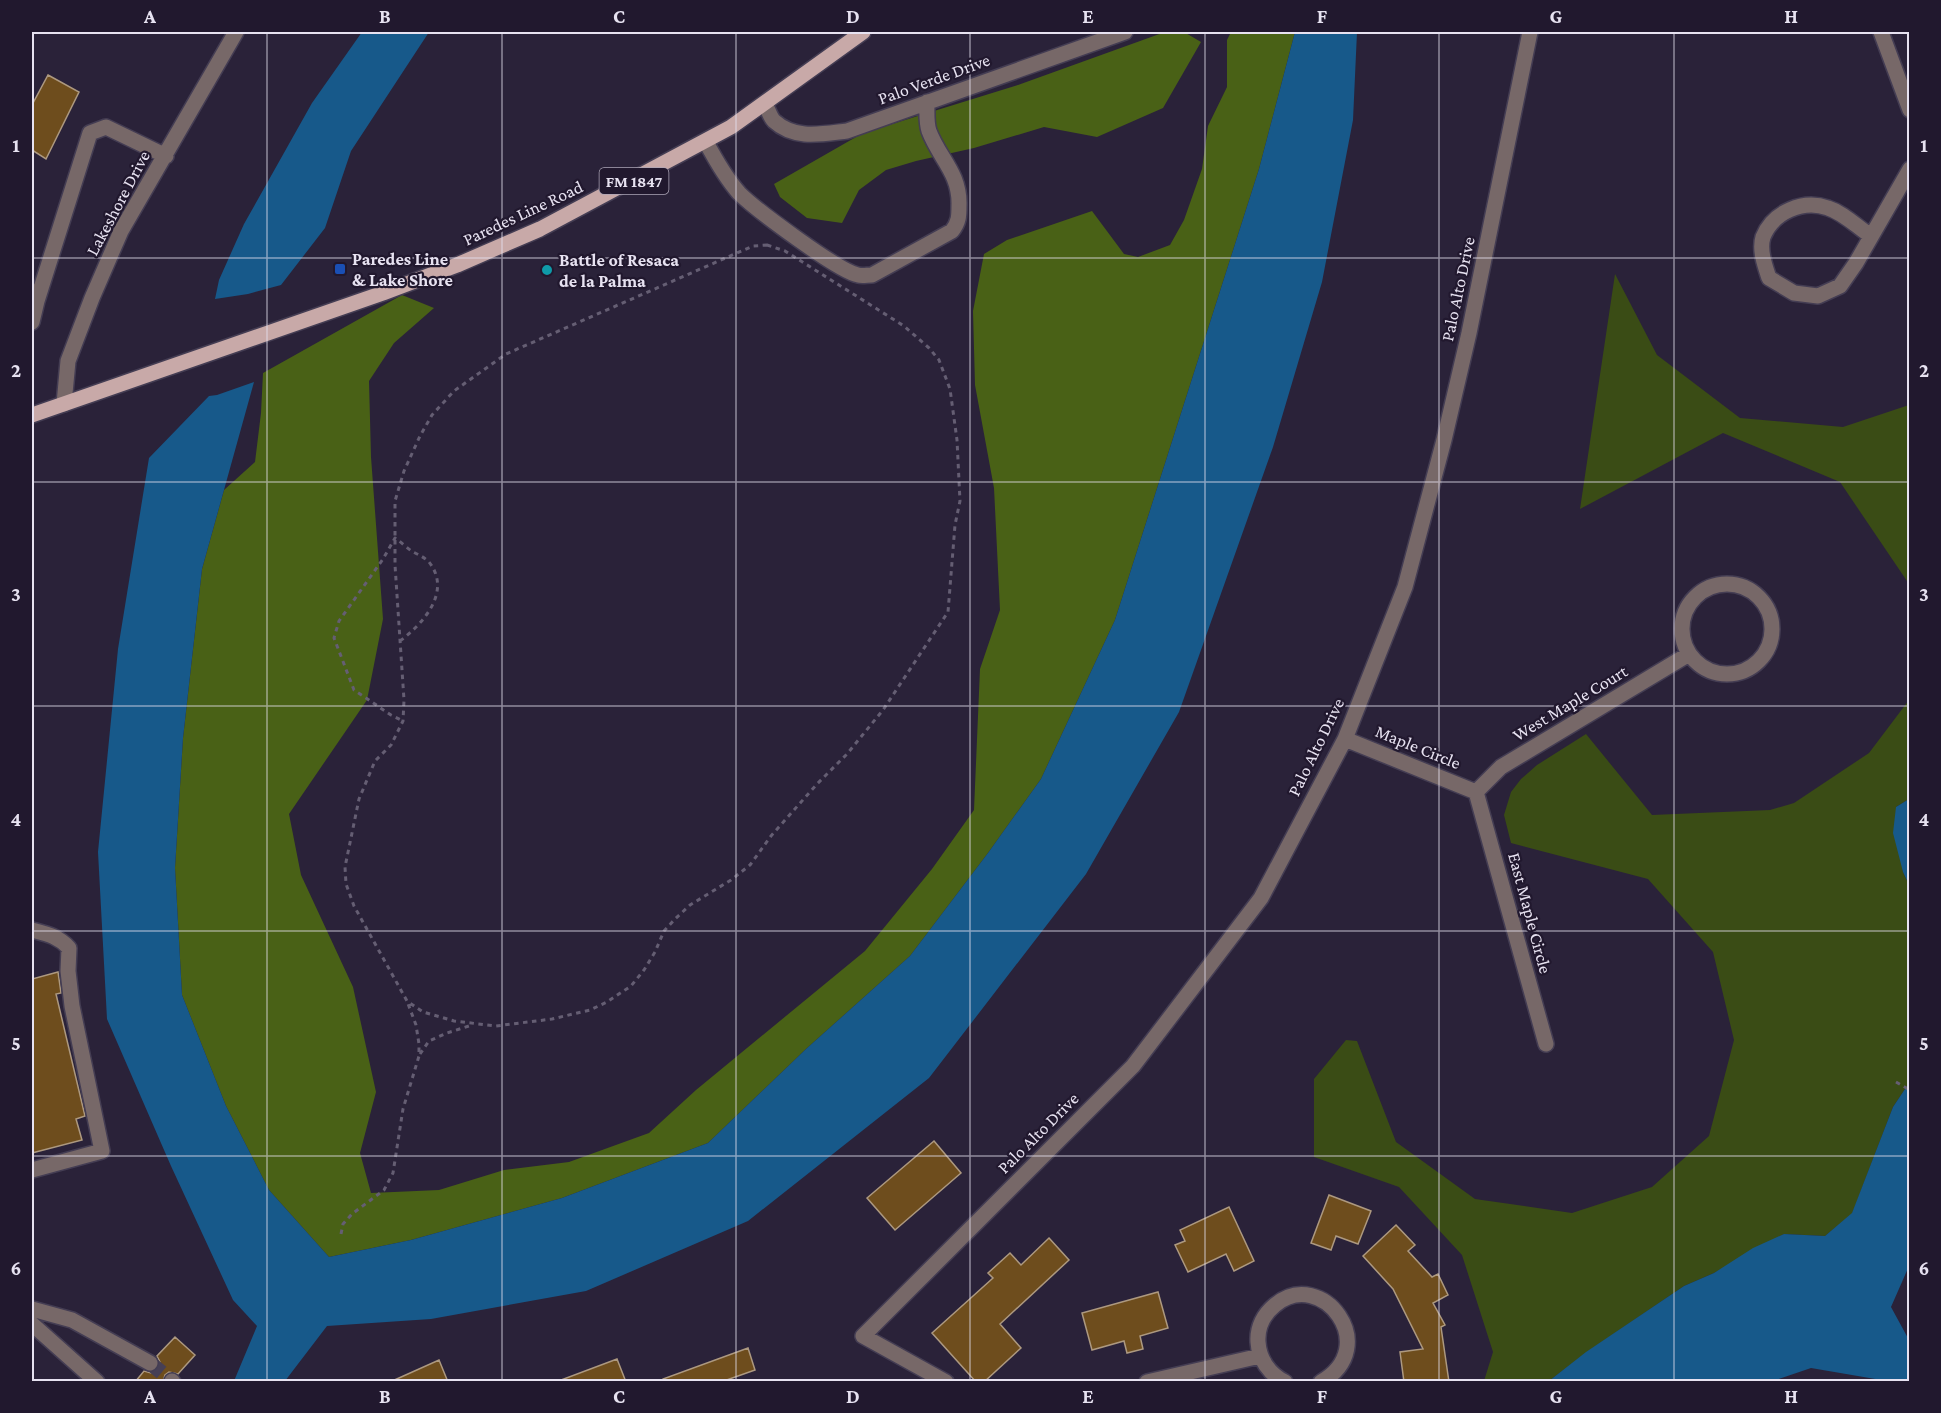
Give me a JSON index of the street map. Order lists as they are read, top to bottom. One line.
{"streets":{"main road":["FM 1847","Paredes Line Road"],"street":["Palo Verde Drive","Lakeshore Drive","Palo Alto Drive","West Maple Court","Maple Circle","East Maple Circle"]},"crossings":[["Palo Verde Drive","Paredes Line Road"],["Lakeshore Drive","Paredes Line Road"],["Palo Alto Drive","Maple Circle"],["West Maple Court","Maple Circle"],["West Maple Court","East Maple Circle"],["Maple Circle","East Maple Circle"]],"places":{"transit":["Paredes Line & Lake Shore"],"other":["Battle of Resaca de la Palma"]},"grid":{"columns":["A","B","C","D","E","F","G","H"],"rows":["1","2","3","4","5","6"]}}
